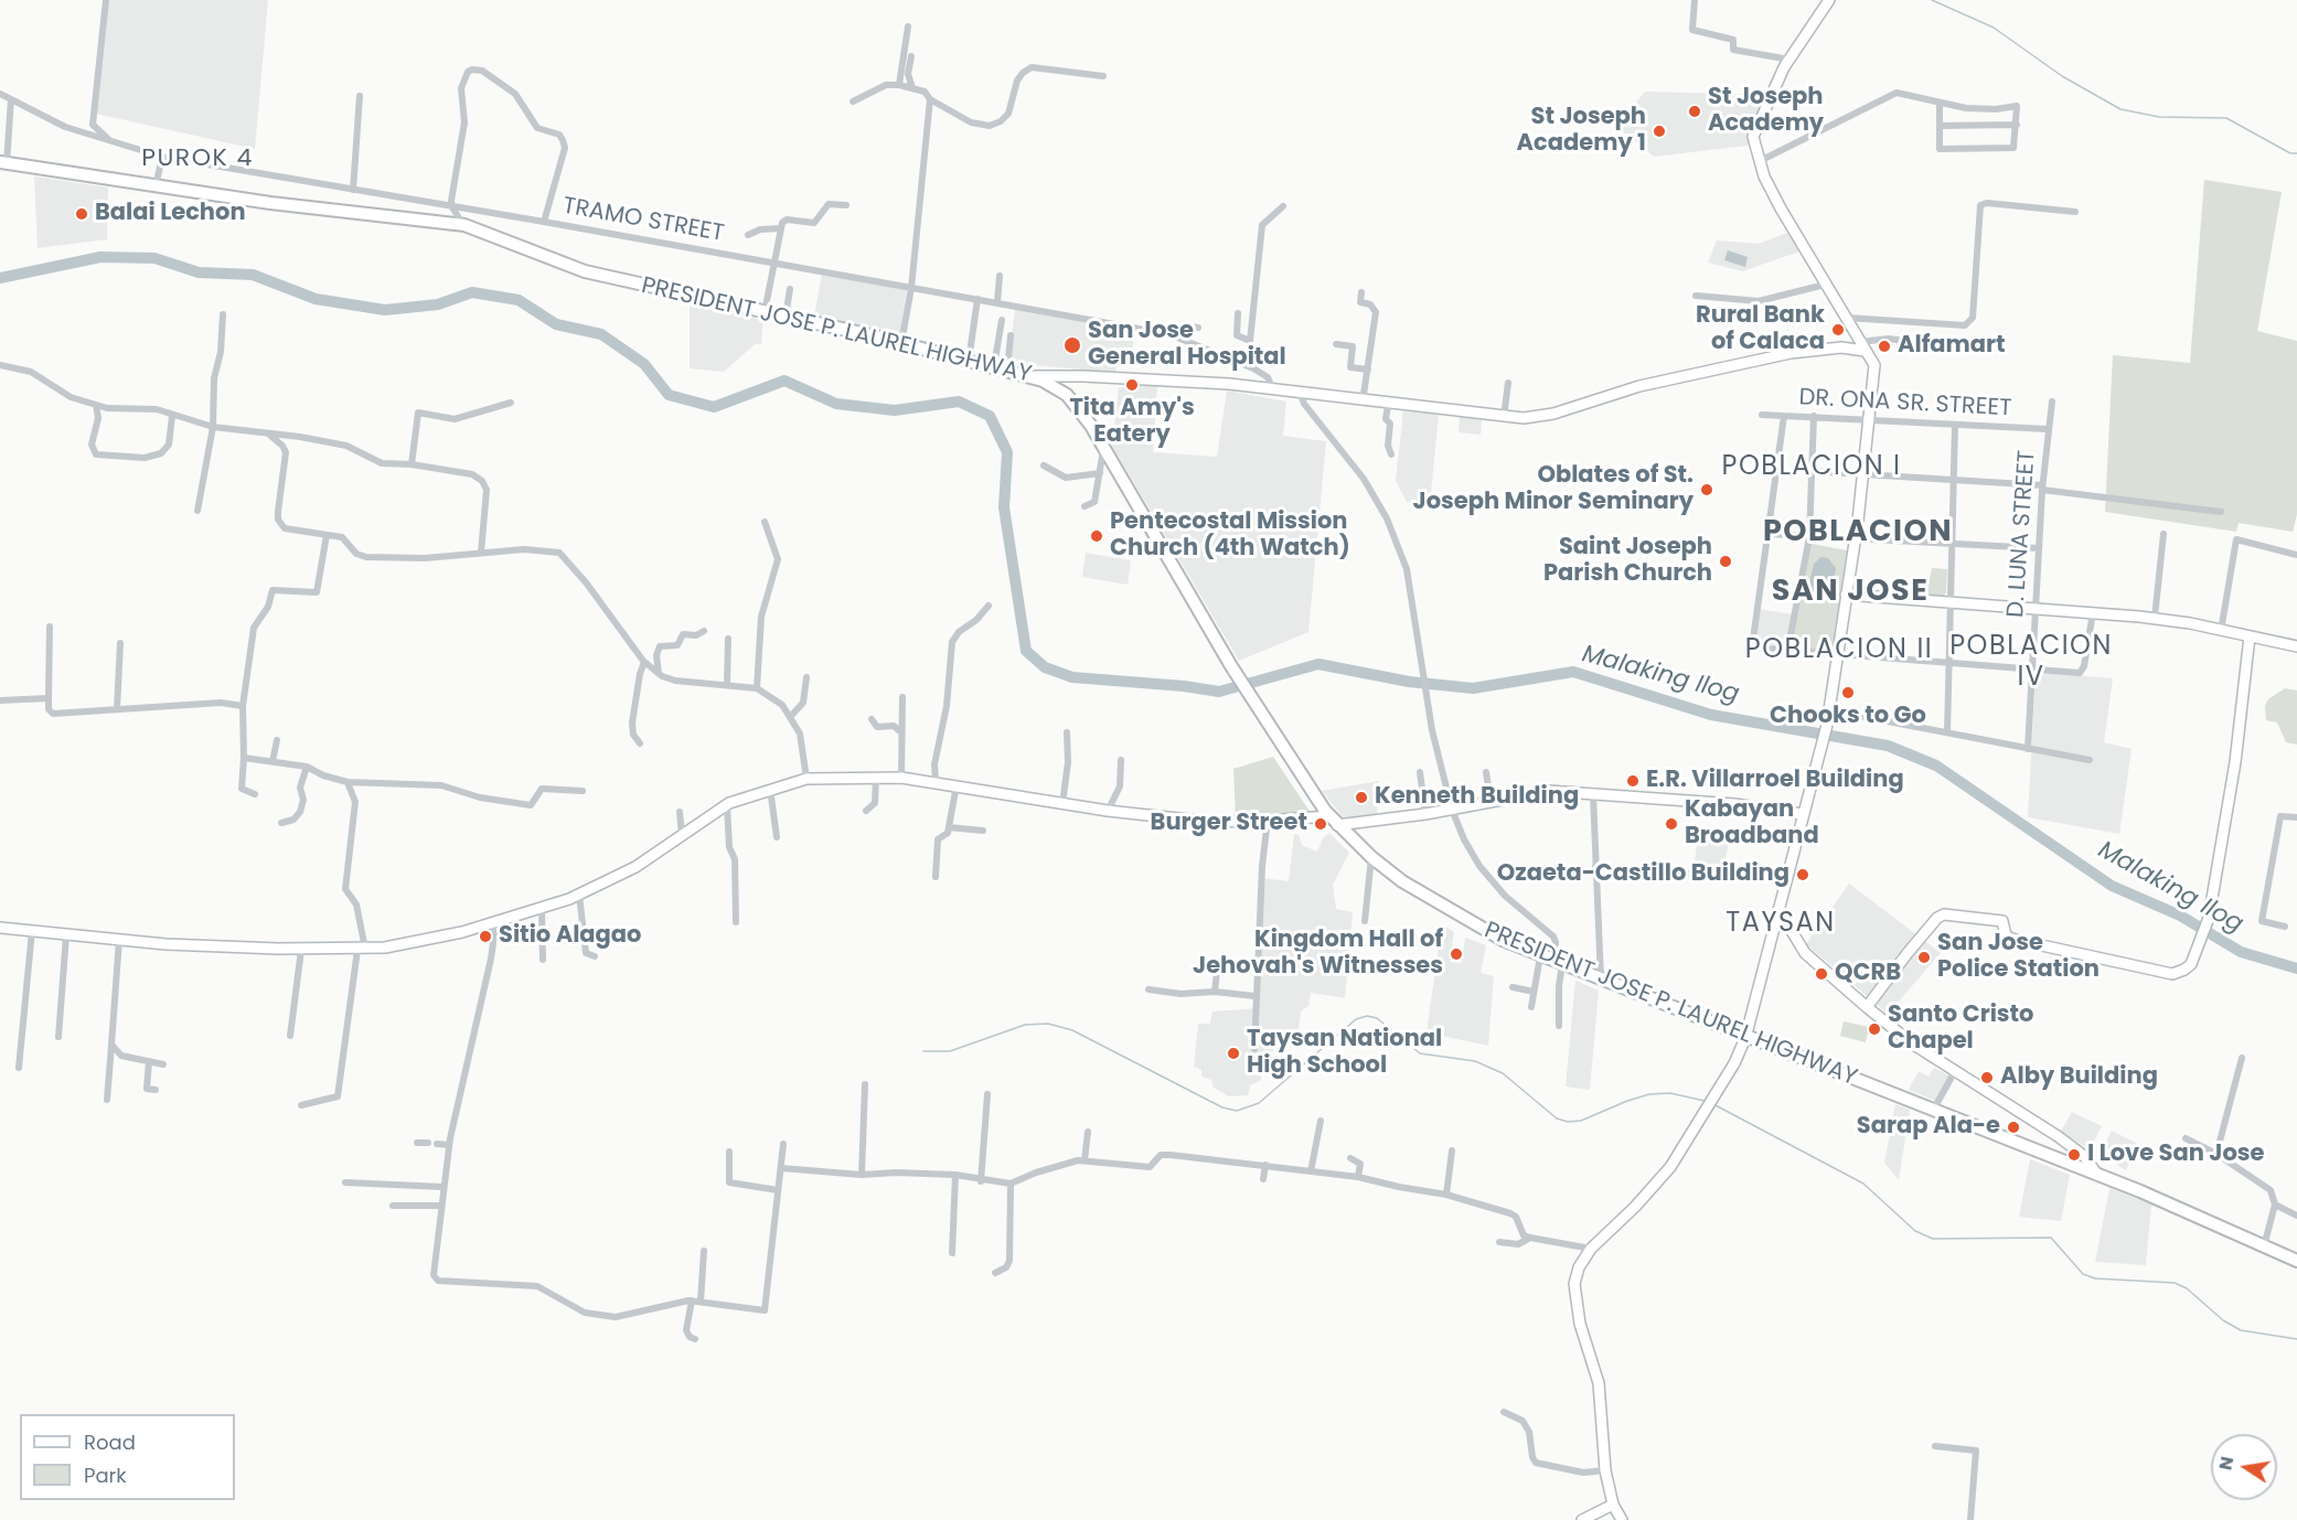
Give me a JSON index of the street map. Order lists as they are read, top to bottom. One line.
{"streets":{"highway":["PRESIDENT JOSE P. LAUREL HIGHWAY"],"street":["TRAMO STREET","DR. ONA SR. STREET","D. LUNA STREET"]},"crossings":[["DR. ONA SR. STREET","D. LUNA STREET"]],"districts":["PUROK 4","POBLACION I","POBLACION","SAN JOSE","POBLACION IV","POBLACION II","TAYSAN"],"water":["Malaking Ilog"],"places":["St Joseph Academy","St Joseph Academy 1","Balai Lechon","Rural Bank of Calaca","San Jose General Hospital","Alfamart","Tita Amy's Eatery","Oblates of St. Joseph Minor Seminary","Pentecostal Mission Church (4th Watch)","Saint Joseph Parish Church","Chooks to Go","E.R. Villarroel Building","Kenneth Building","Burger Street","Kabayan Broadband","Ozaeta-Castillo Building","Sitio Alagao","Kingdom Hall of Jehovah's Witnesses","San Jose Police Station","QCRB","Santo Cristo Chapel","Taysan National High School","Alby Building","Sarap Ala-e","I Love San Jose"],"legend":["Road","Park"],"north":"left"}
